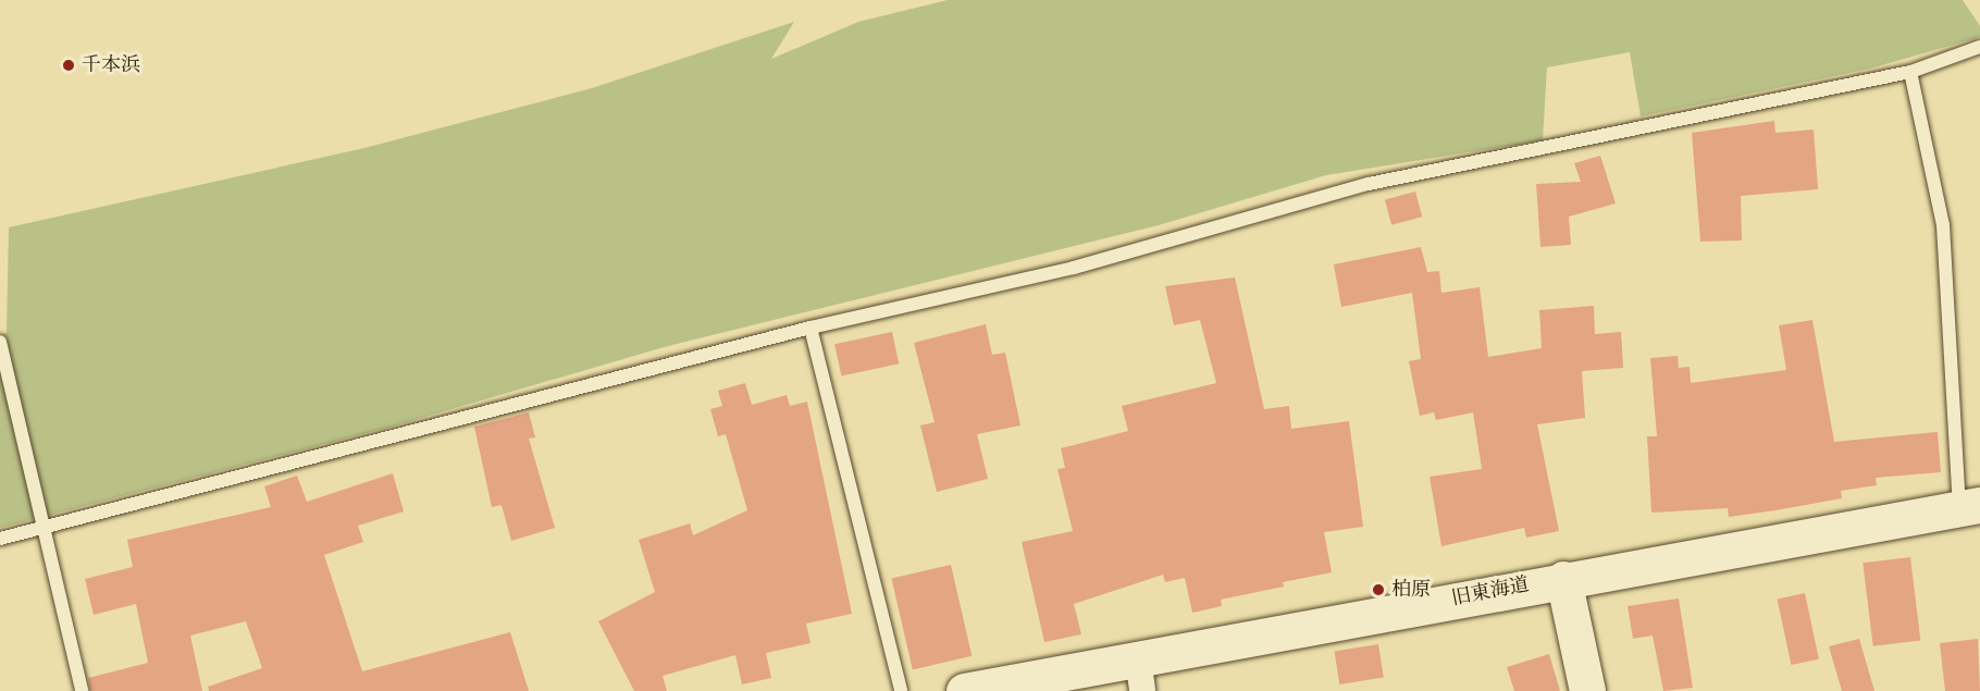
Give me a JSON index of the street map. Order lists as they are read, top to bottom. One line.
{"streets":{"main road":["旧東海道"]},"places":["千本浜","柏原"]}
